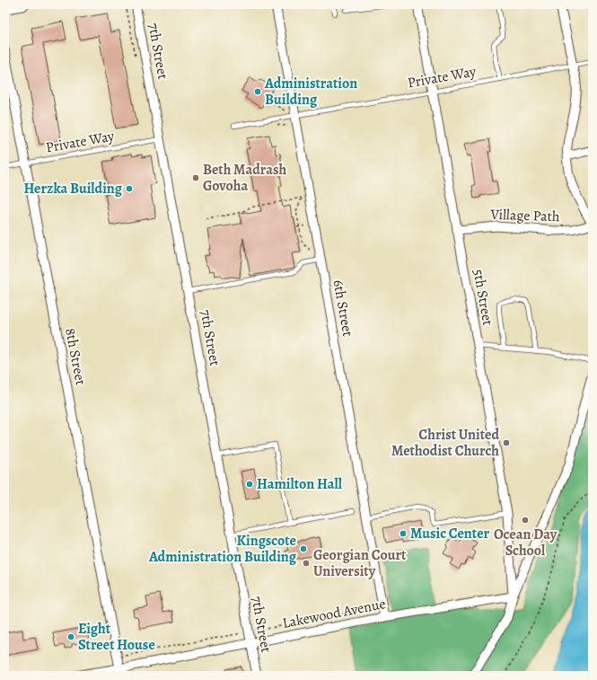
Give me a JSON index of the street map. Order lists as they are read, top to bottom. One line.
{"streets":{"street":["7th Street","Village Path","5th Street","6th Street","8th Street","Lakewood Avenue"],"lane":["Private Way"]},"crossings":[["7th Street","Private Way"],["7th Street","Lakewood Avenue"],["Private Way","Village Path"],["Private Way","5th Street"],["Private Way","6th Street"],["Private Way","8th Street"],["Village Path","5th Street"],["5th Street","Lakewood Avenue"],["6th Street","Lakewood Avenue"],["8th Street","Lakewood Avenue"]],"places":["Administration Building","Beth Madrash Govoha","Herzka Building","Christ United Methodist Church","Hamilton Hall","Ocean Day School","Music Center","Kingscote Administration Building","Georgian Court University","Eight Street House"]}
